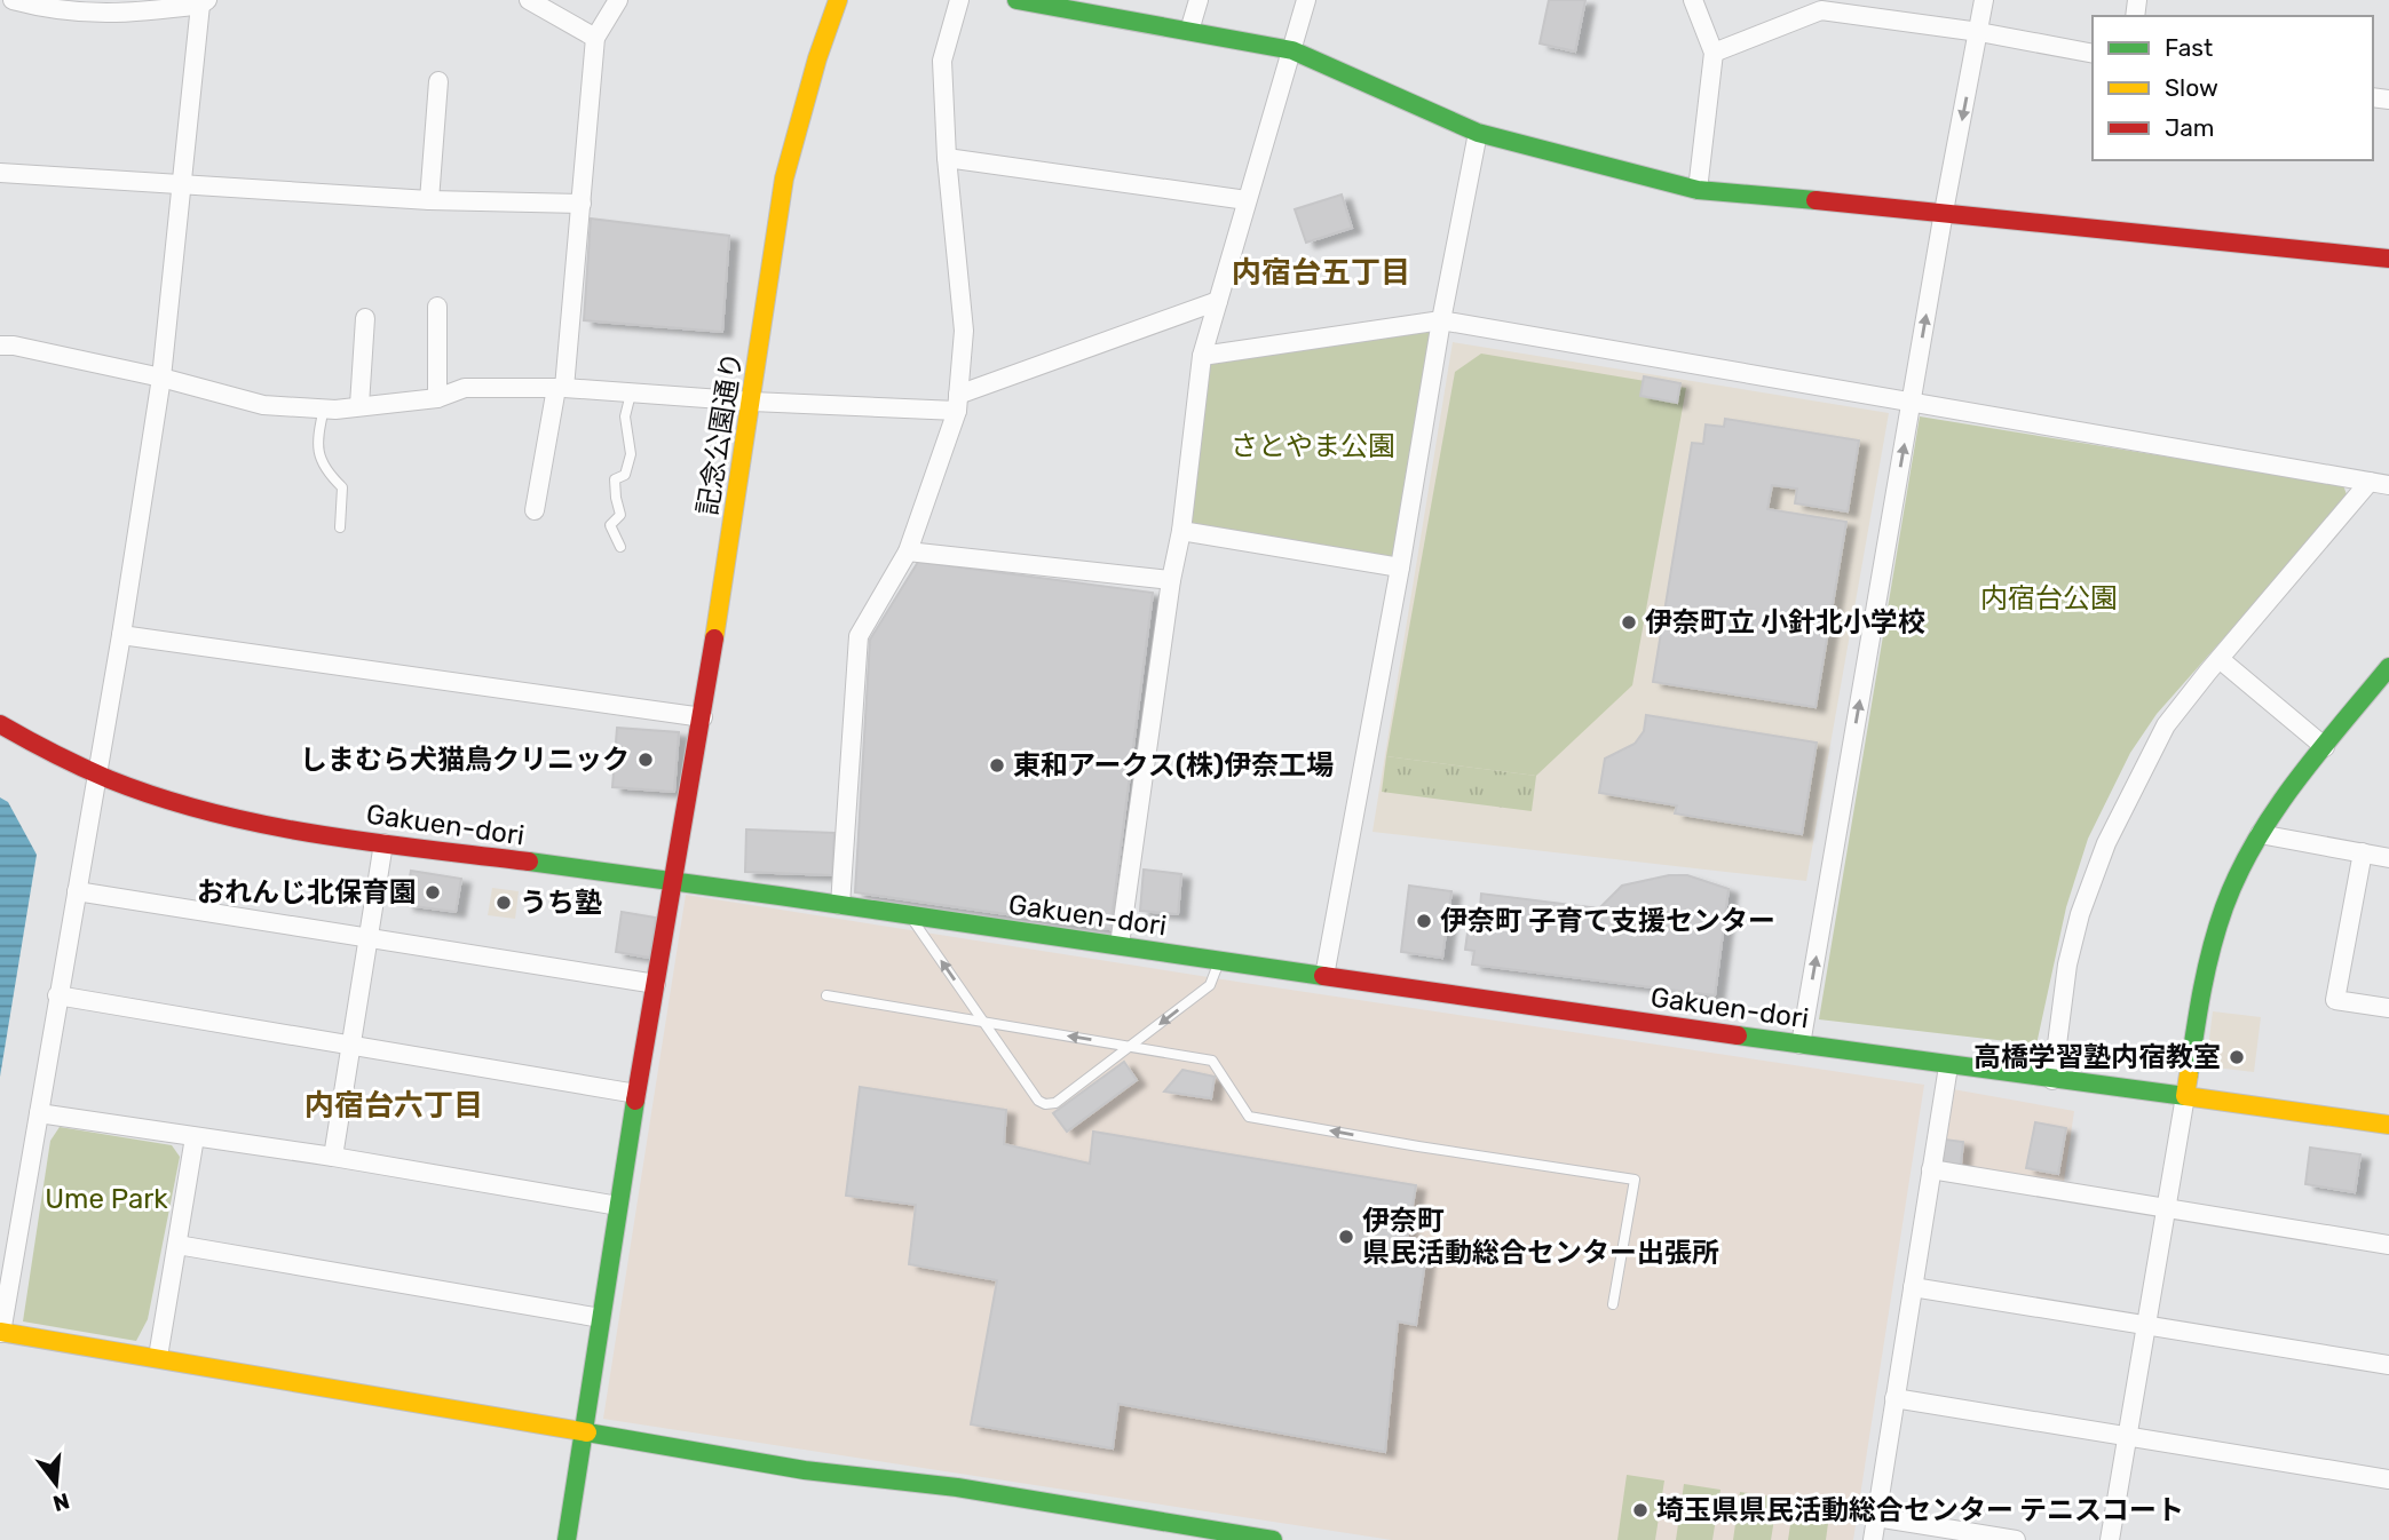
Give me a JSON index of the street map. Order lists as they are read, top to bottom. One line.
{"streets":{"street":["記念公園通り","Gakuen-dori"]},"crossings":[["記念公園通り","Gakuen-dori"]],"districts":["内宿台五丁目","内宿台六丁目"],"parks":["さとやま公園","内宿台公園","Ume Park"],"places":["伊奈町立 小針北小学校","しまむら犬猫鳥クリニック","東和アークス(株)伊奈工場","おれんじ北保育園","うち塾","伊奈町 子育て支援センター","高橋学習塾内宿教室","伊奈町 県民活動総合センター出張所","埼玉県県民活動総合センター テニスコート"],"legend":["Fast","Slow","Jam"],"north":"bottom"}
